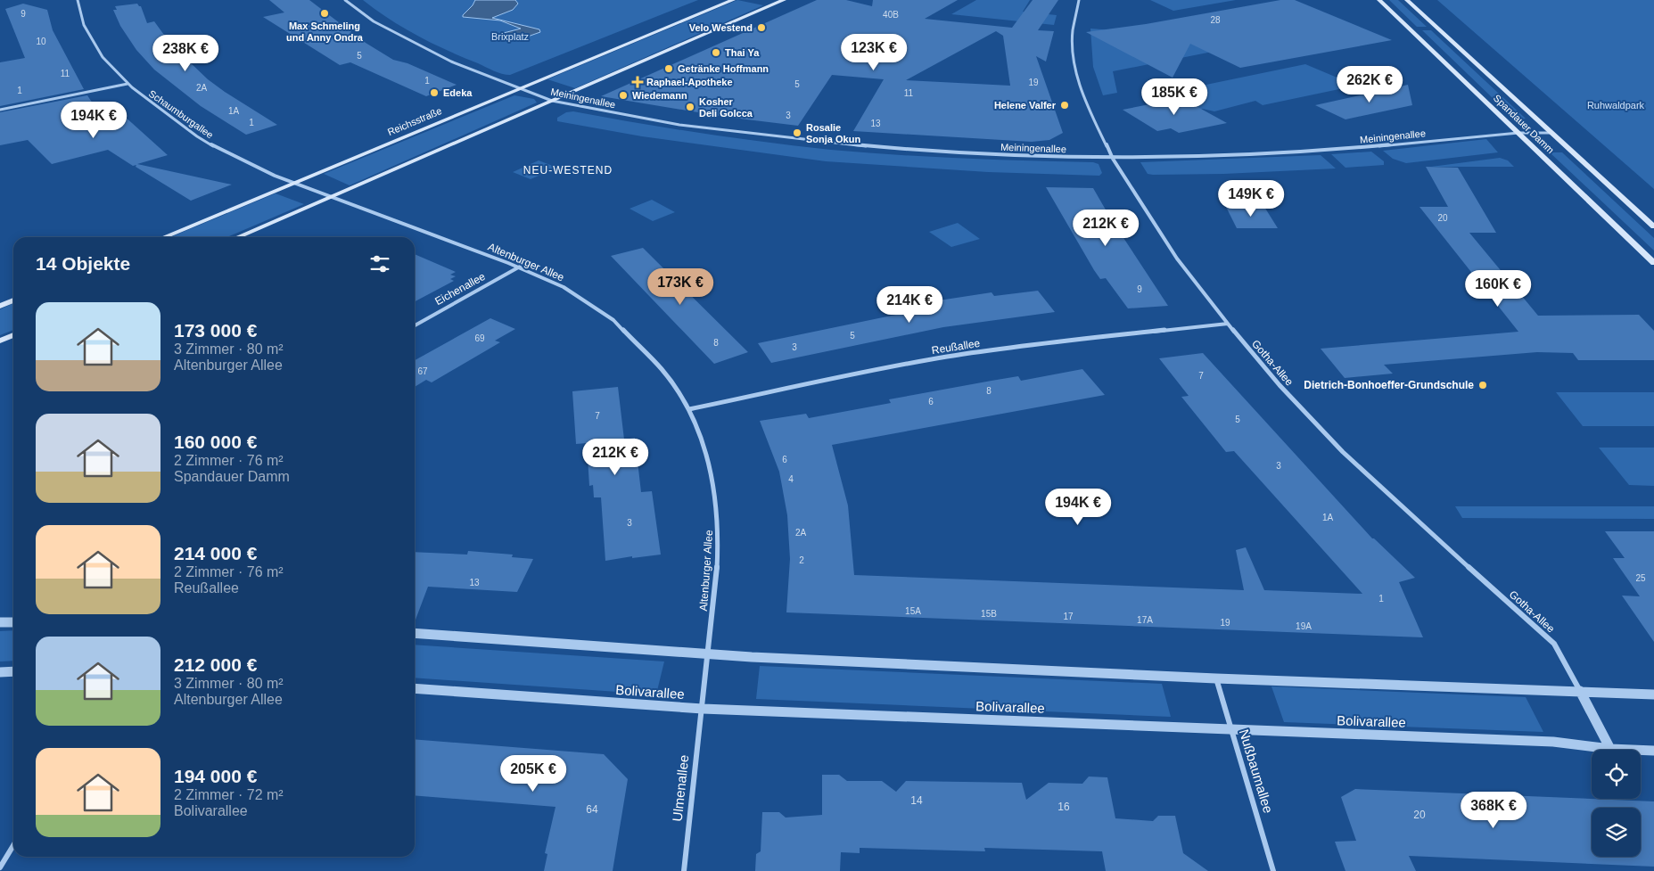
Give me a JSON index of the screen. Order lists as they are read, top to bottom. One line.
{"streets":{"main road":["Reichsstraße","Spandauer Damm"],"street":["Meiningenallee","Schaumburgallee","Altenburger Allee","Eichenallee","Reußallee","Gotha-Allee","Bolivarallee","Nußbaumallee","Ulmenallee"]},"crossings":[["Meiningenallee","Reichsstraße"],["Meiningenallee","Spandauer Damm"],["Meiningenallee","Gotha-Allee"],["Schaumburgallee","Reichsstraße"],["Schaumburgallee","Altenburger Allee"],["Altenburger Allee","Eichenallee"],["Altenburger Allee","Reußallee"],["Altenburger Allee","Bolivarallee"],["Altenburger Allee","Ulmenallee"],["Reußallee","Gotha-Allee"],["Bolivarallee","Nußbaumallee"],["Bolivarallee","Ulmenallee"]],"districts":["NEU-WESTEND"],"parks":["Brixplatz","Ruhwaldpark"],"places":{"other":["Max Schmeling und Anny Ondra","Velo Westend","Thai Ya","Getränke Hoffmann","Edeka","Wiedemann","Helene Valfer","Kosher Deli Golcca","Rosalie Sonja Okun","Dietrich-Bonhoeffer-Grundschule"],"health":["Raphael-Apotheke"]},"house_numbers":["9","40B","28","10","5","11","1","19","5","2A","1","11","1A","3","1","13","20","9","5","69","8","3","67","7","8","6","7","5","6","3","4","1A","3","2A","2","25","13","1","15A","15B","17","17A","19","19A","14","16","64","20"],"page":{"price":["123K €","238K €","262K €","185K €","194K €","149K €","212K €","173K €","160K €","214K €","212K €","194K €","205K €","368K €"],"heading":"14 Objekte","list":[{"name":"173 000 €","note":"3 Zimmer · 80 m² · Altenburger Allee"},{"name":"160 000 €","note":"2 Zimmer · 76 m² · Spandauer Damm"},{"name":"214 000 €","note":"2 Zimmer · 76 m² · Reußallee"},{"name":"212 000 €","note":"3 Zimmer · 80 m² · Altenburger Allee"},{"name":"194 000 €","note":"2 Zimmer · 72 m² · Bolivarallee"}]}}
